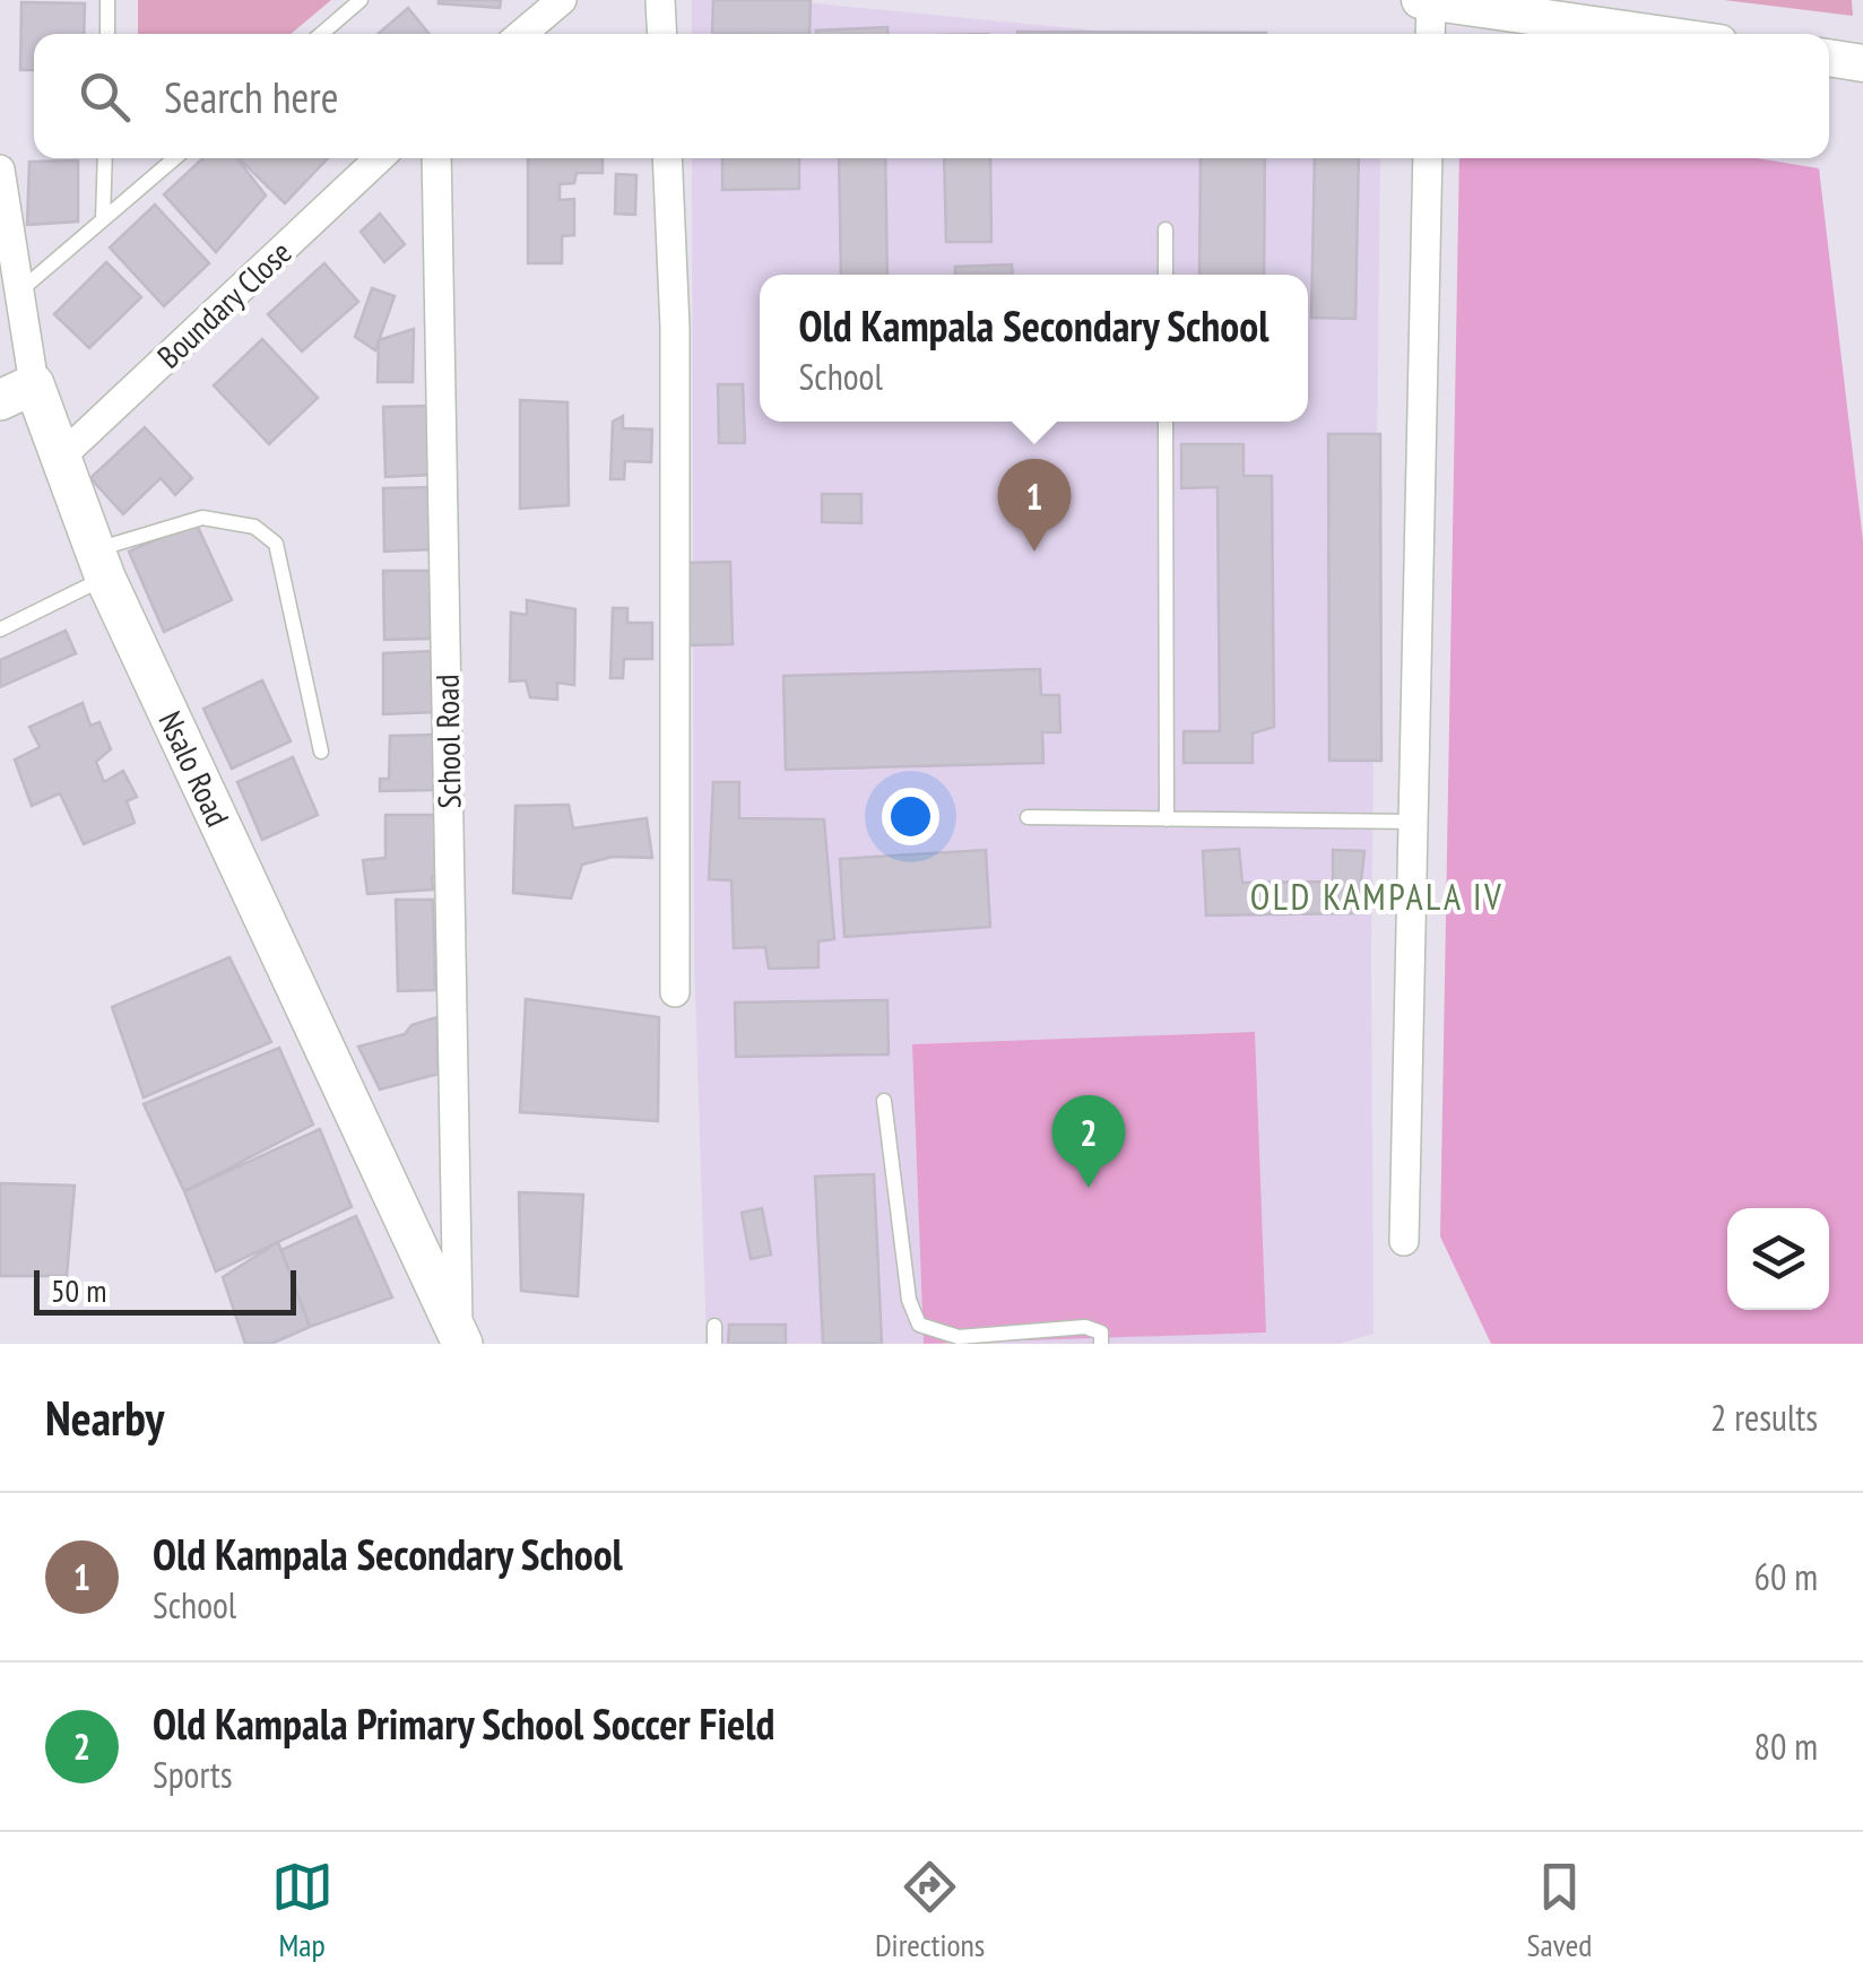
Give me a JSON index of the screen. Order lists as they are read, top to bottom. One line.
{"streets":{"main road":["Nsalo Road"],"street":["Boundary Close","School Road"]},"crossings":[["Boundary Close","Nsalo Road"],["School Road","Nsalo Road"]],"districts":["OLD KAMPALA IV"],"scale_bar":"50 m","page":{"search":"Search here","popup":["Old Kampala Secondary School","School"],"pins":["1","2"],"scale":"50 m","heading":["Nearby","2 results"],"list":[{"mark":"1","name":"Old Kampala Secondary School","note":"School","value":"60 m"},{"mark":"2","name":"Old Kampala Primary School Soccer Field","note":"Sports","value":"80 m"}],"nav":["Map","Directions","Saved"]}}
